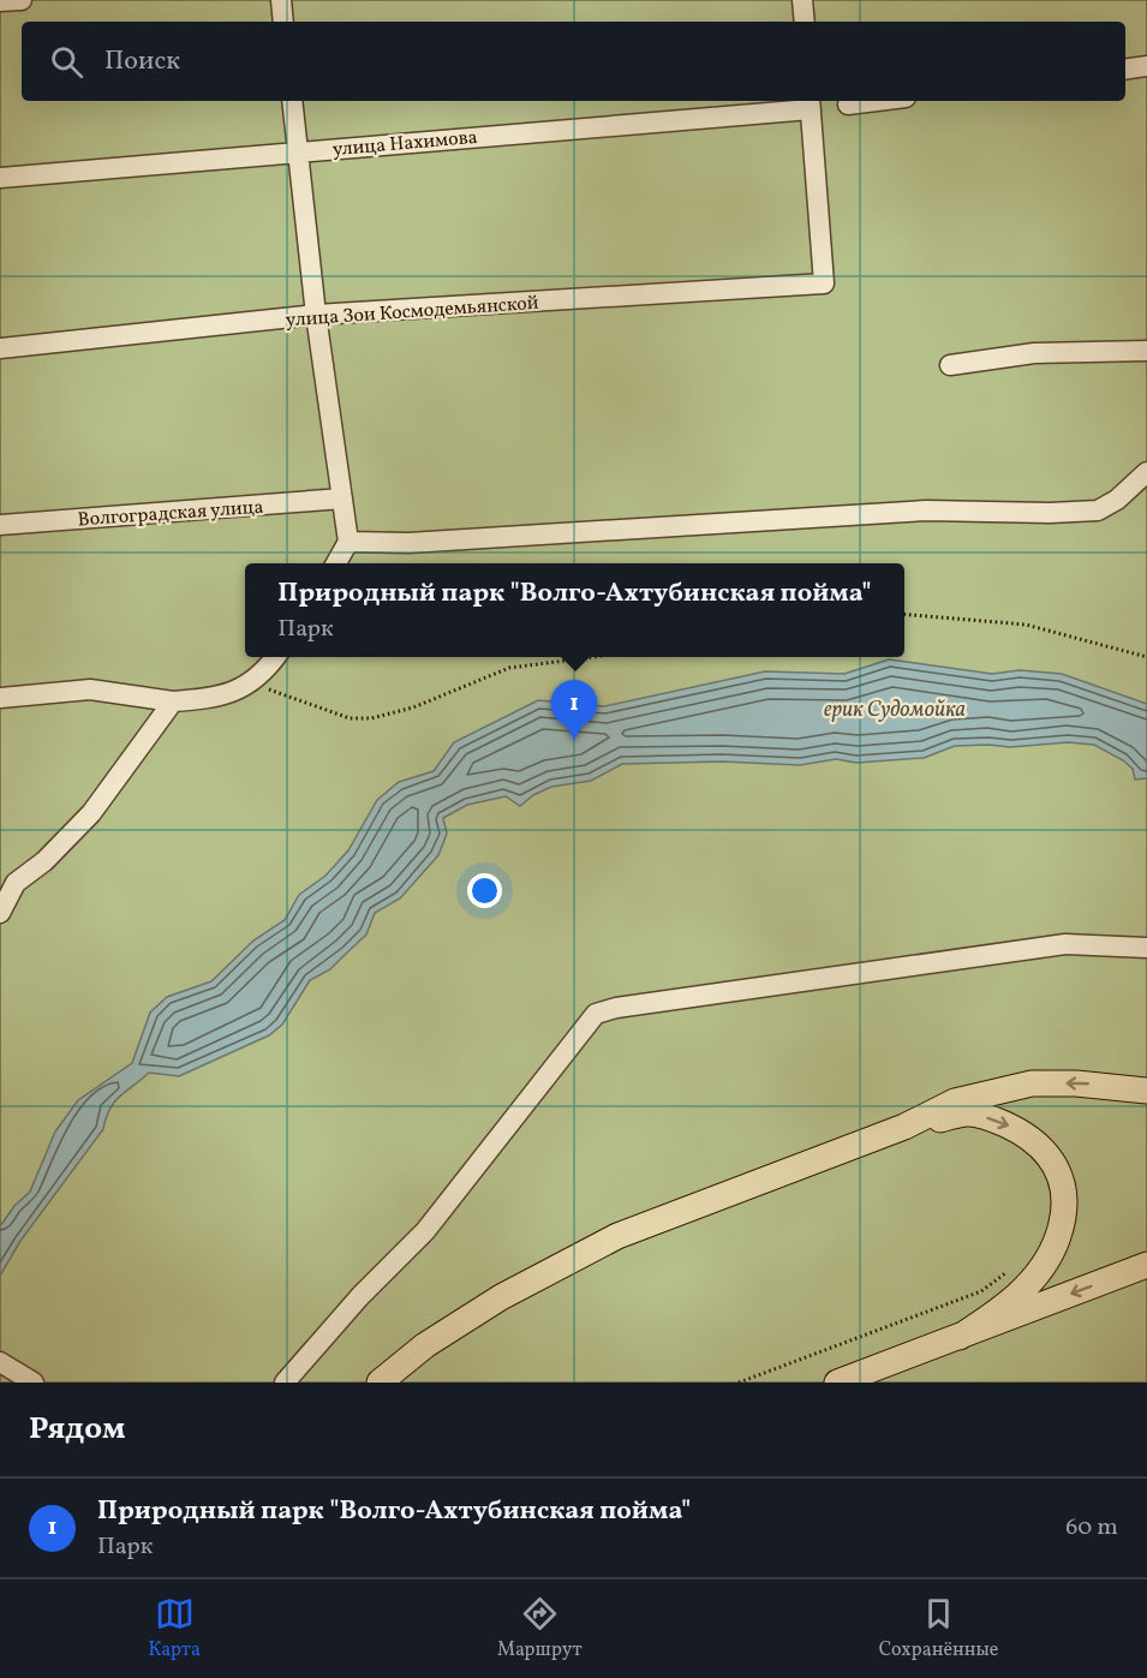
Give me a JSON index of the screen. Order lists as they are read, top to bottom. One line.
{"streets":{"street":["улица Нахимова","улица Зои Космодемьянской","Волгоградская улица"]},"crossings":[["улица Нахимова","улица Зои Космодемьянской"]],"water":["ерик Судомойка"],"page":{"search":"Поиск","popup":["Природный парк \"Волго-Ахтубинская пойма\"","Парк"],"pins":"1","heading":"Рядом","list":[{"mark":"1","name":"Природный парк \"Волго-Ахтубинская пойма\"","note":"Парк","value":"60 m"}],"nav":["Карта","Маршрут","Сохранённые"]}}
